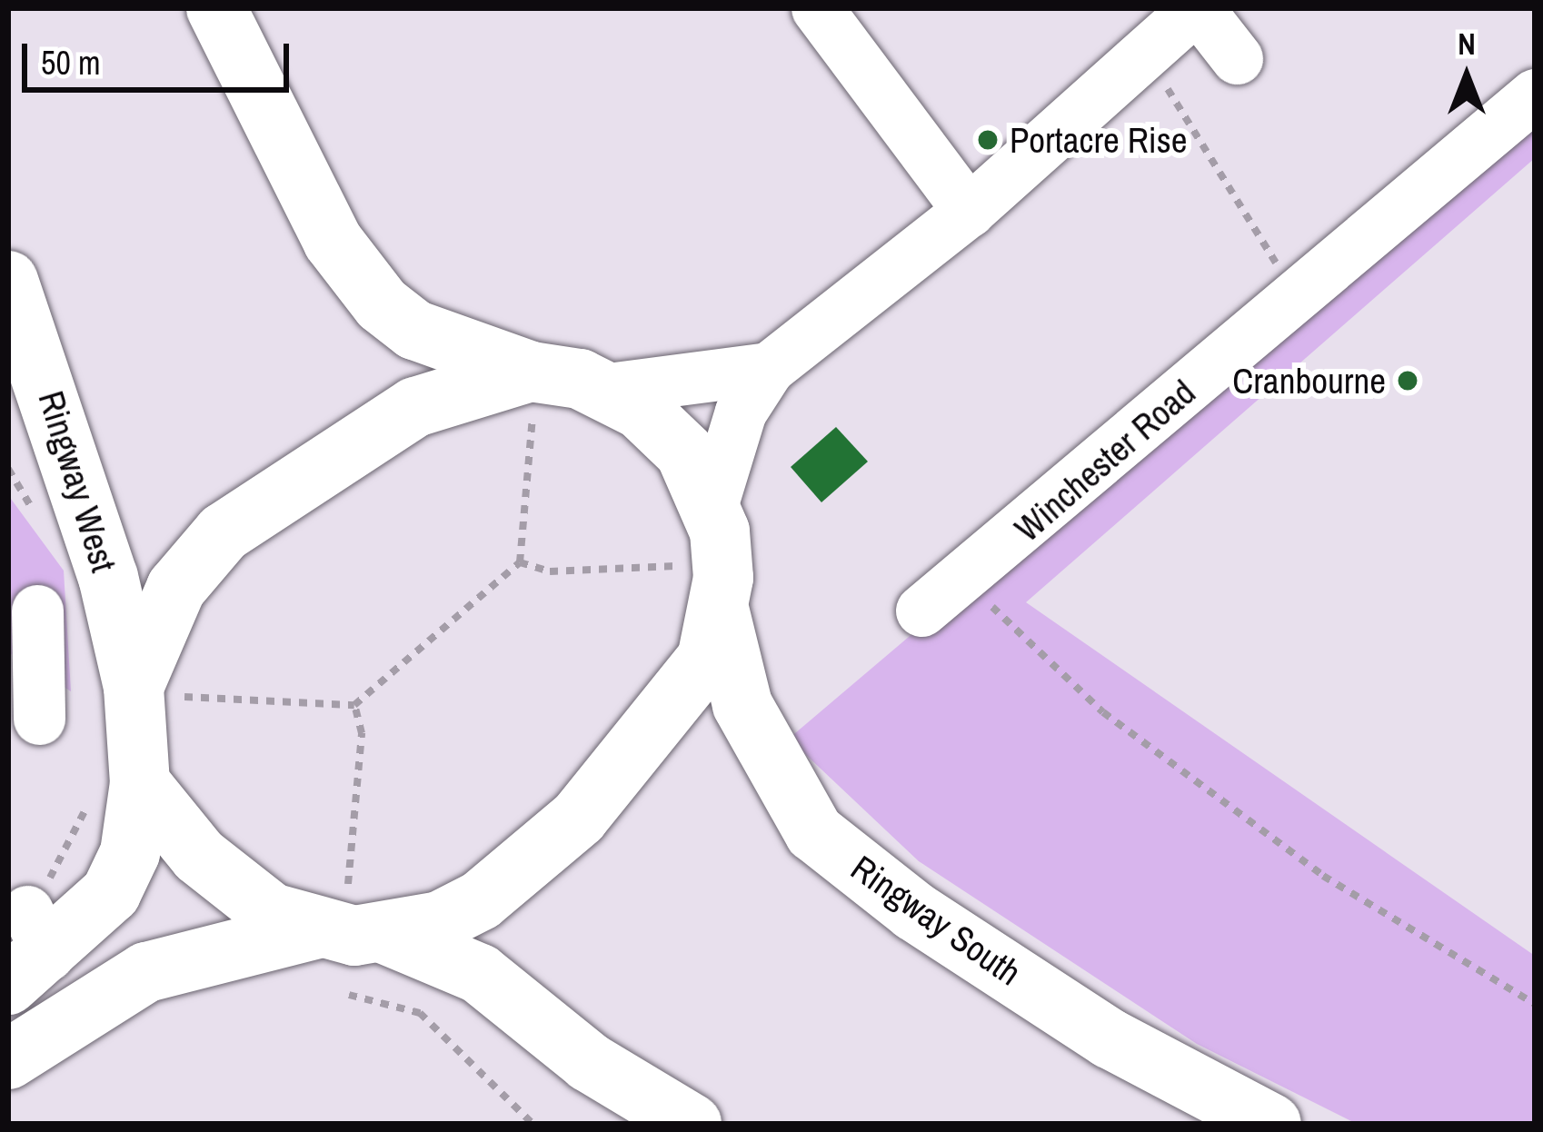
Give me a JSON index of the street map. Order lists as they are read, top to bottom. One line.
{"streets":{"main road":["Ringway West","Ringway South"],"street":["Winchester Road"]},"places":["Portacre Rise","Cranbourne"],"scale_bar":"50 m","north":"top"}
